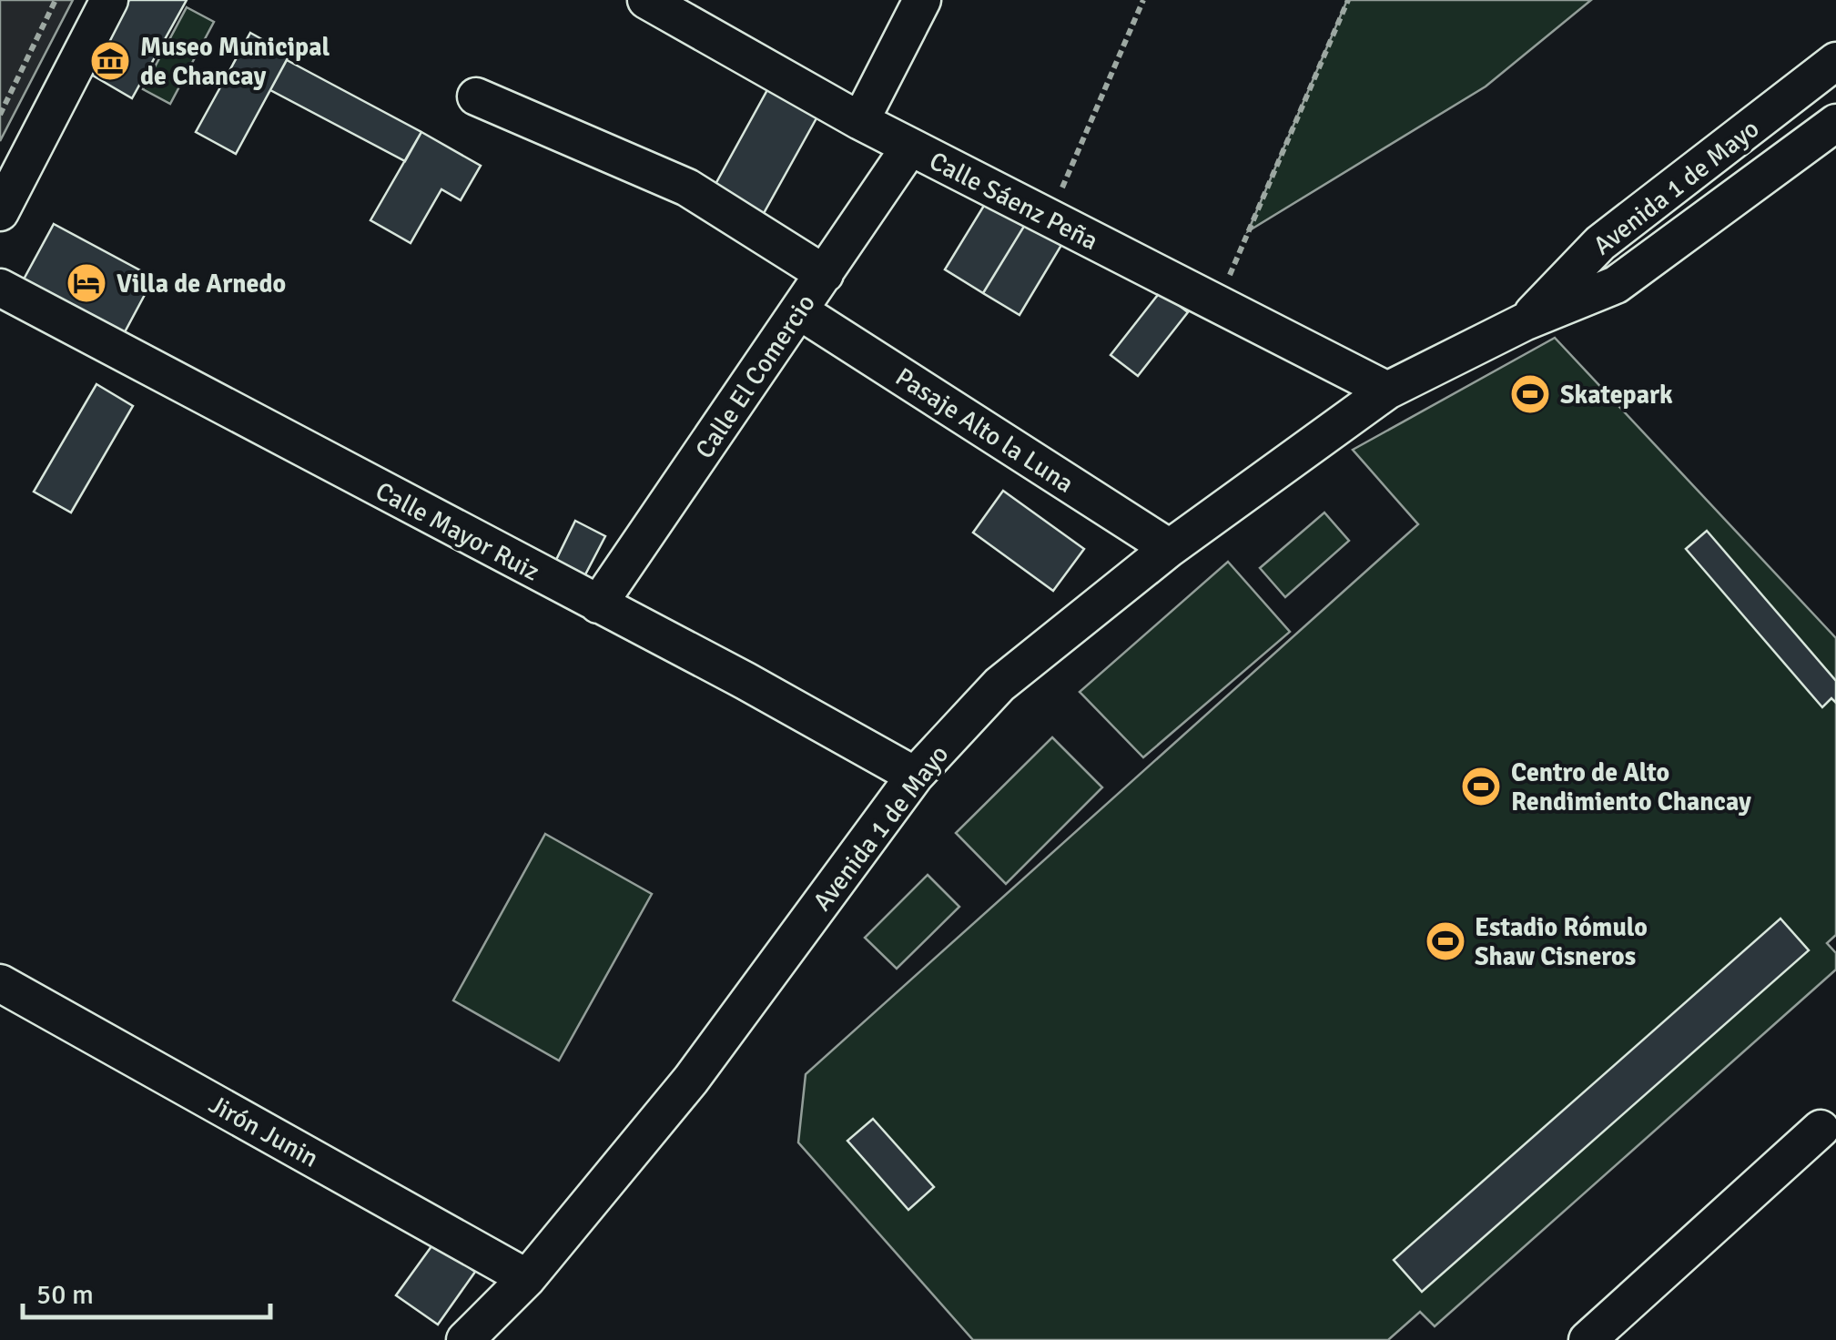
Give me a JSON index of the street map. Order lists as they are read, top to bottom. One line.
{"streets":{"street":["Avenida 1 de Mayo","Calle Sáenz Peña","Calle El Comercio","Pasaje Alto la Luna","Calle Mayor Ruiz","Jirón Junin"]},"crossings":[["Avenida 1 de Mayo","Calle Sáenz Peña"],["Avenida 1 de Mayo","Pasaje Alto la Luna"],["Avenida 1 de Mayo","Calle Mayor Ruiz"],["Avenida 1 de Mayo","Jirón Junin"],["Calle Sáenz Peña","Calle El Comercio"],["Calle El Comercio","Pasaje Alto la Luna"],["Calle El Comercio","Calle Mayor Ruiz"]],"places":{"museum":["Museo Municipal de Chancay"],"hotel":["Villa de Arnedo"],"sports":["Skatepark","Centro de Alto Rendimiento Chancay","Estadio Rómulo Shaw Cisneros"]},"scale_bar":"50 m"}
